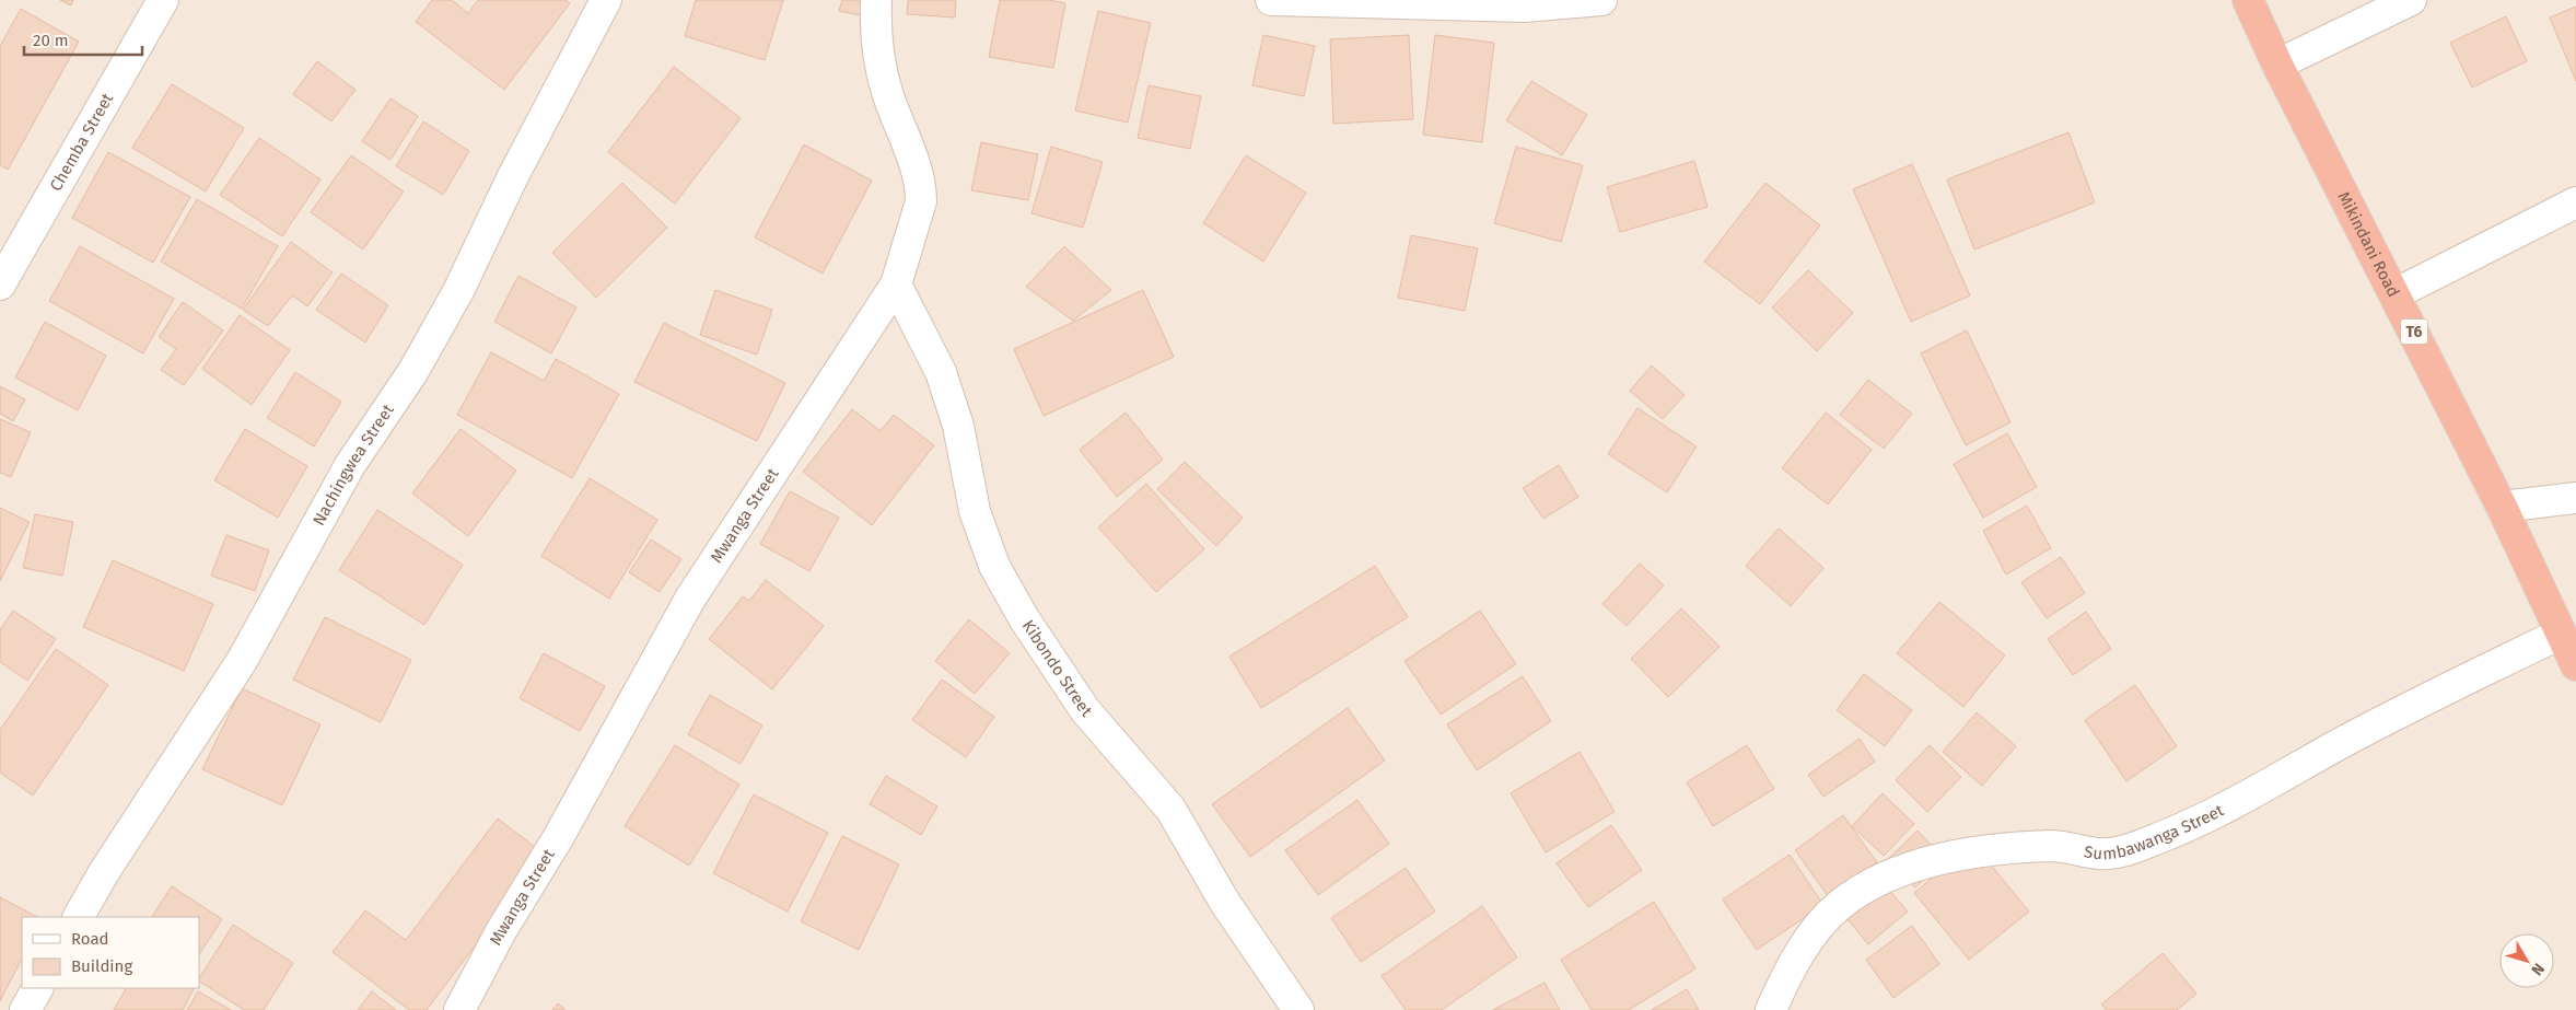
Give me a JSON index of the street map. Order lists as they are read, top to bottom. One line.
{"streets":{"highway":["Mikindani Road","T6"],"street":["Chemba Street","Nachingwea Street","Mwanga Street","Kibondo Street","Sumbawanga Street"]},"crossings":[["Mikindani Road","Sumbawanga Street"],["Mwanga Street","Kibondo Street"]],"legend":["Road","Building"],"scale_bar":"20 m","north":"bottom right"}
